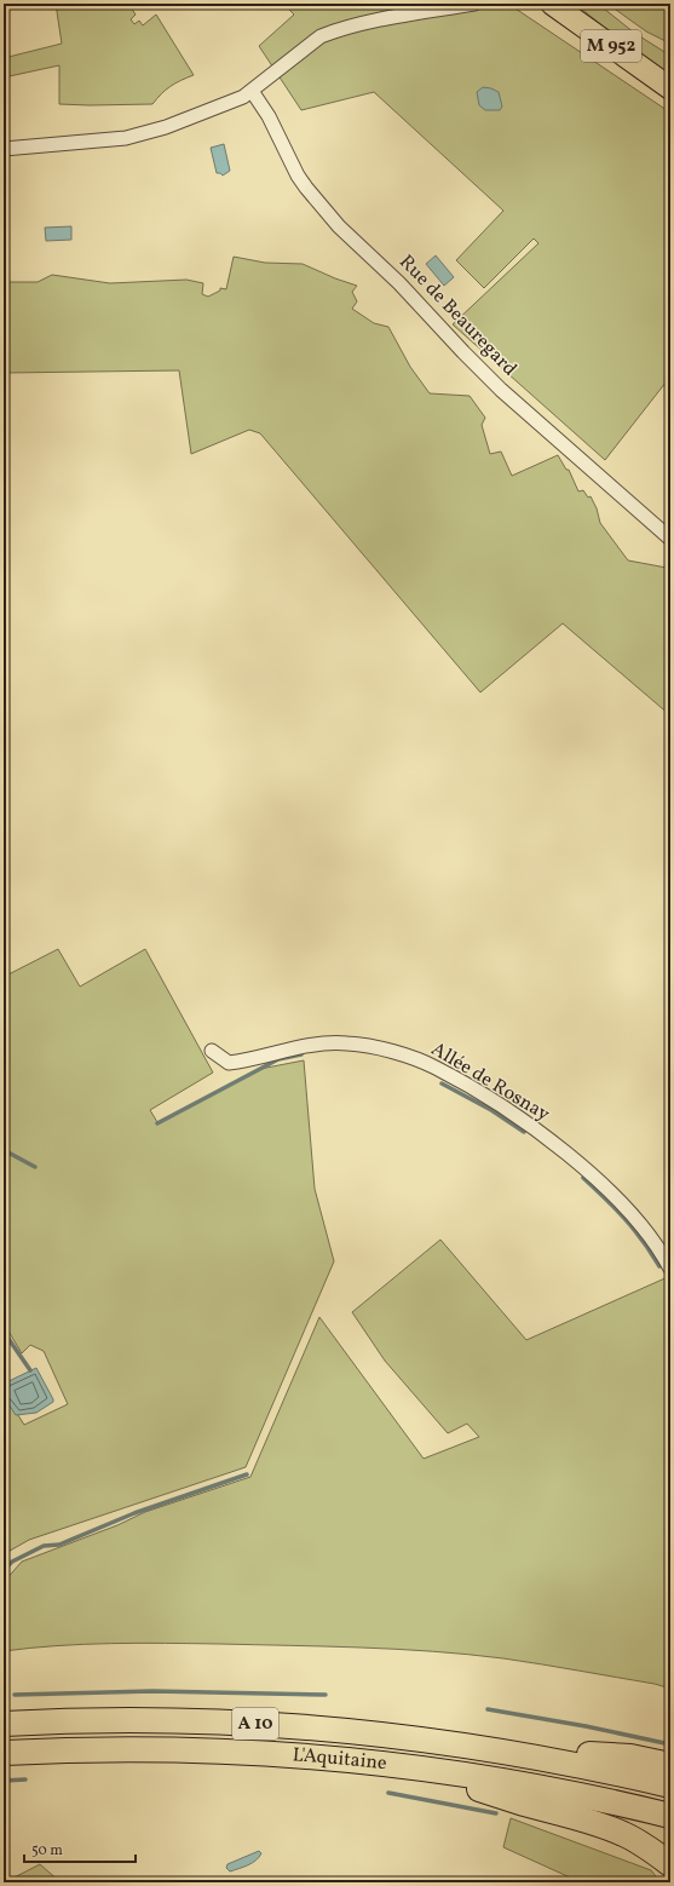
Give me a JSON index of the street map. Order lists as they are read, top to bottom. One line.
{"streets":{"highway":["A 10","L'Aquitaine"],"main road":["M 952"],"street":["Rue de Beauregard","Allée de Rosnay"]},"scale_bar":"50 m"}
